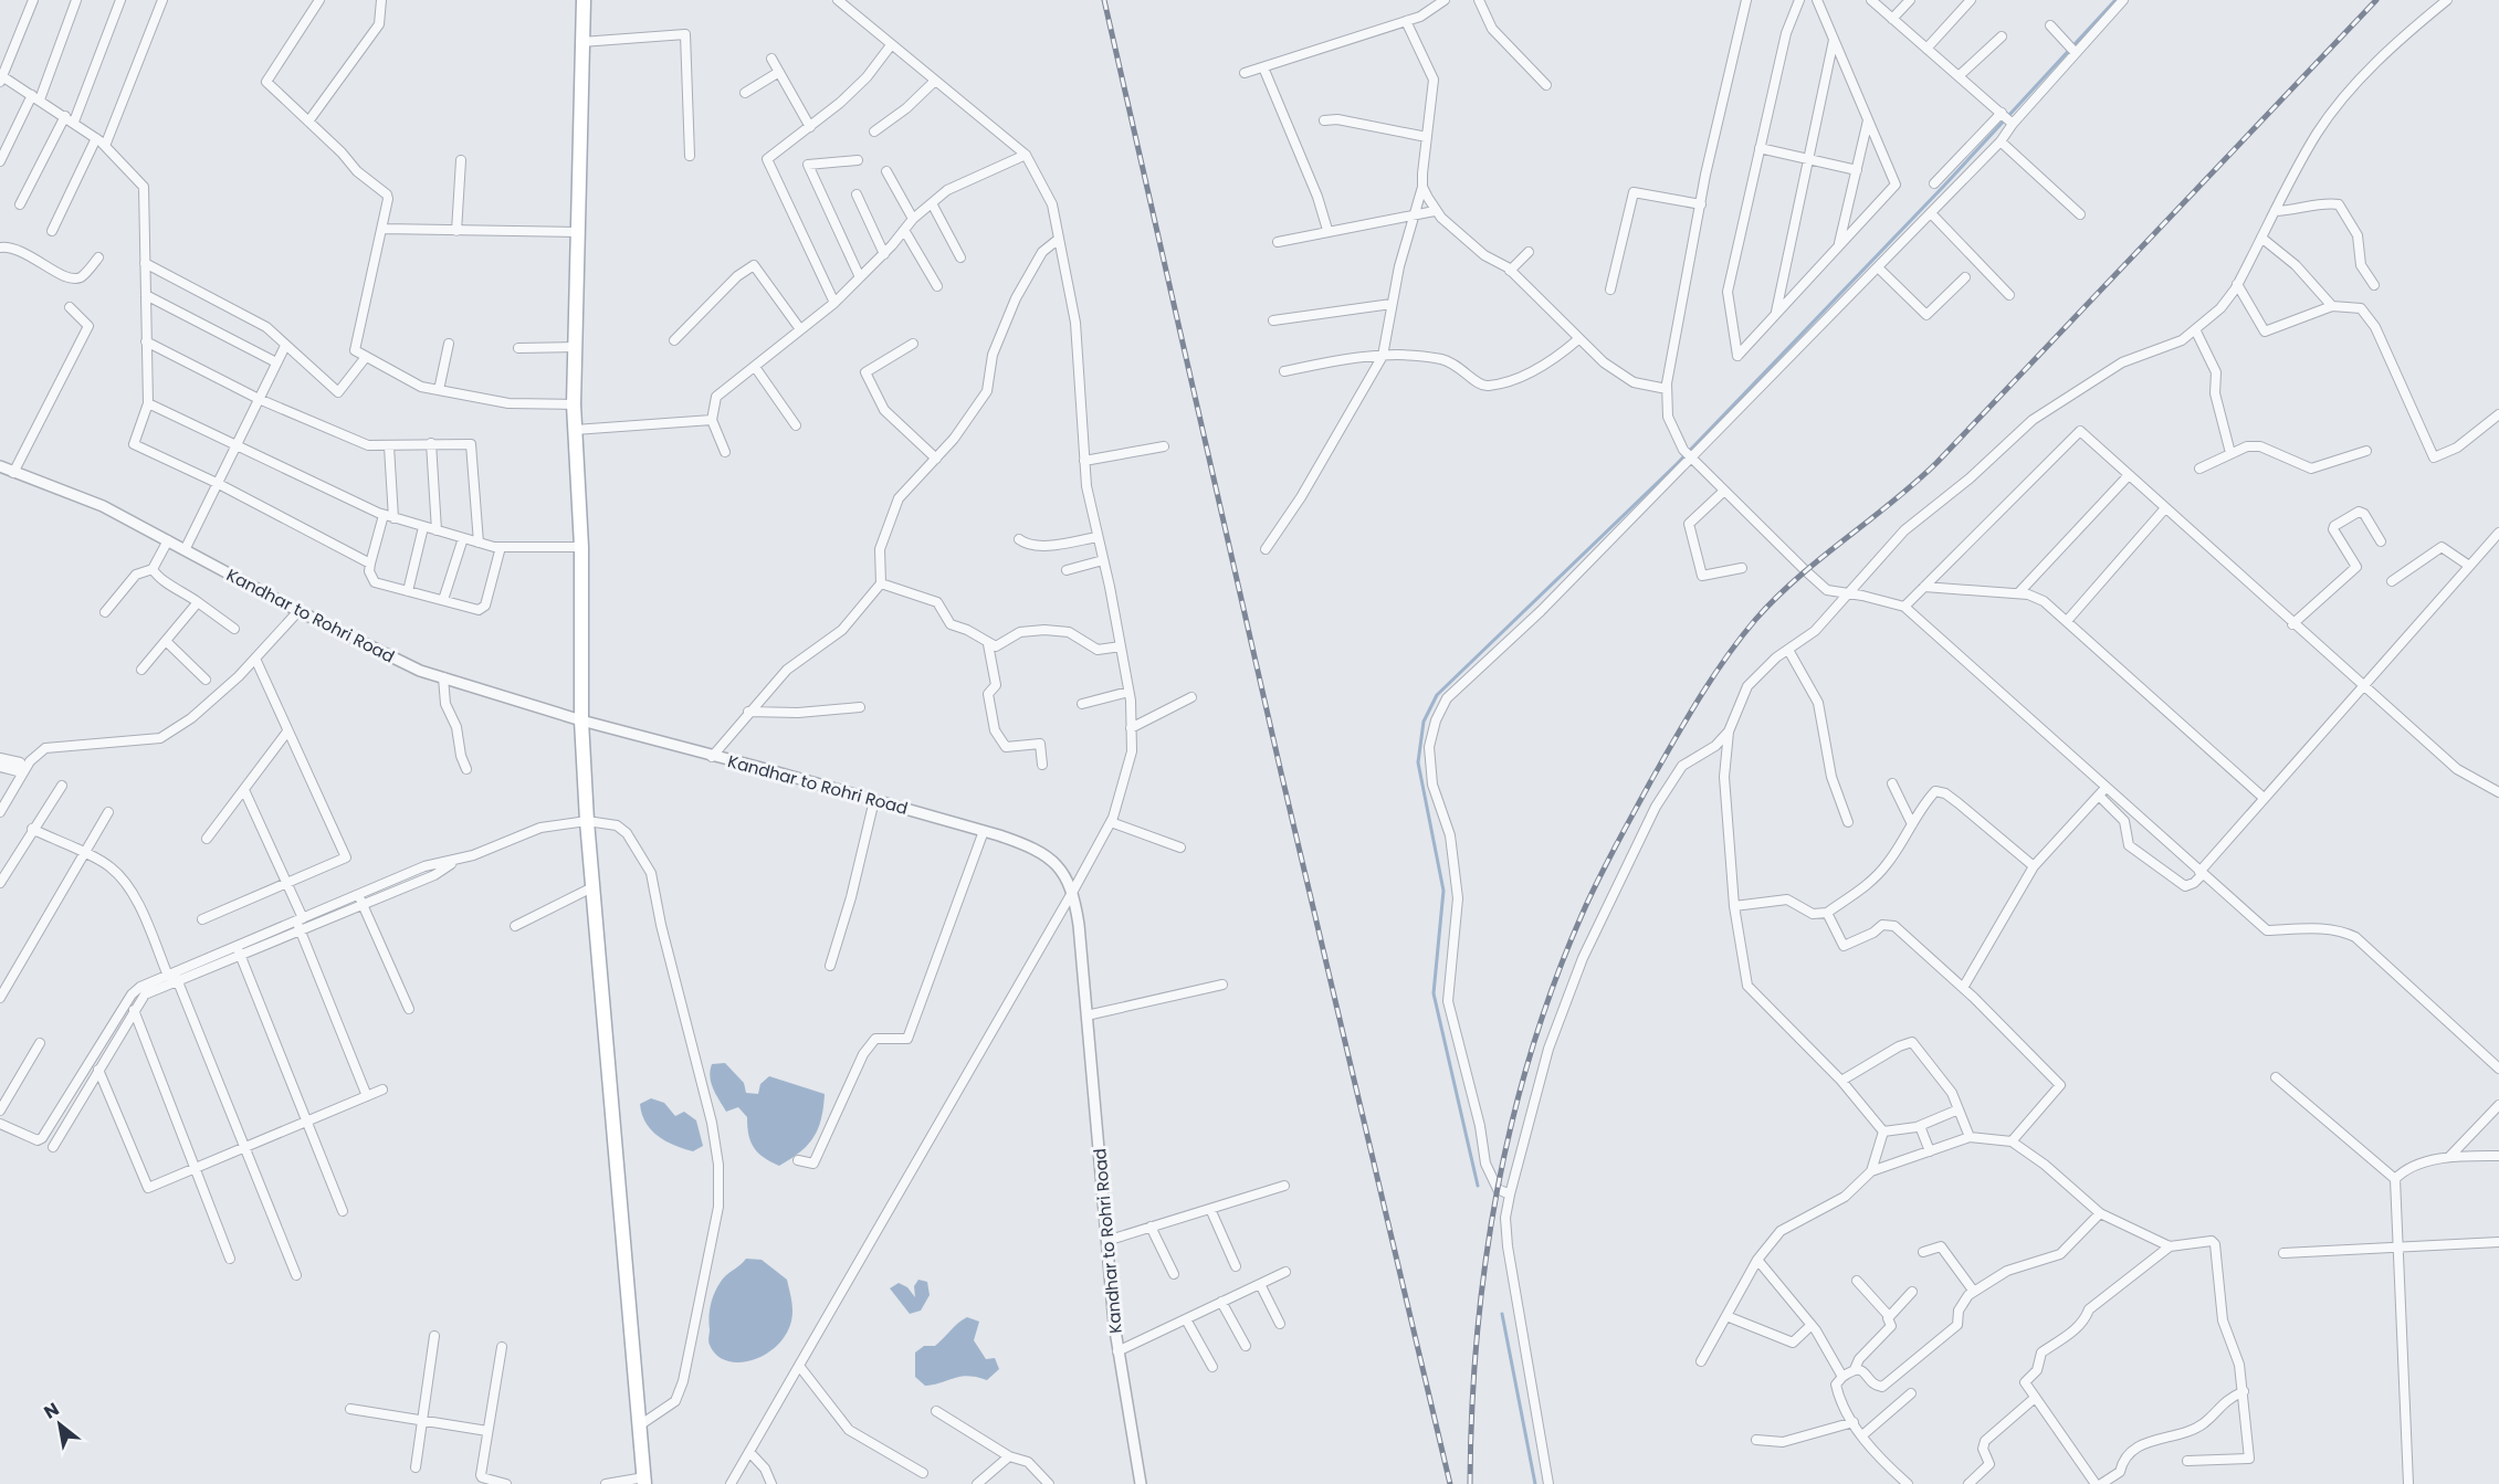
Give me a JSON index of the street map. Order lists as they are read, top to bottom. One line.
{"streets":{"street":["Kandhar to Rohri Road"]},"north":"top left"}
